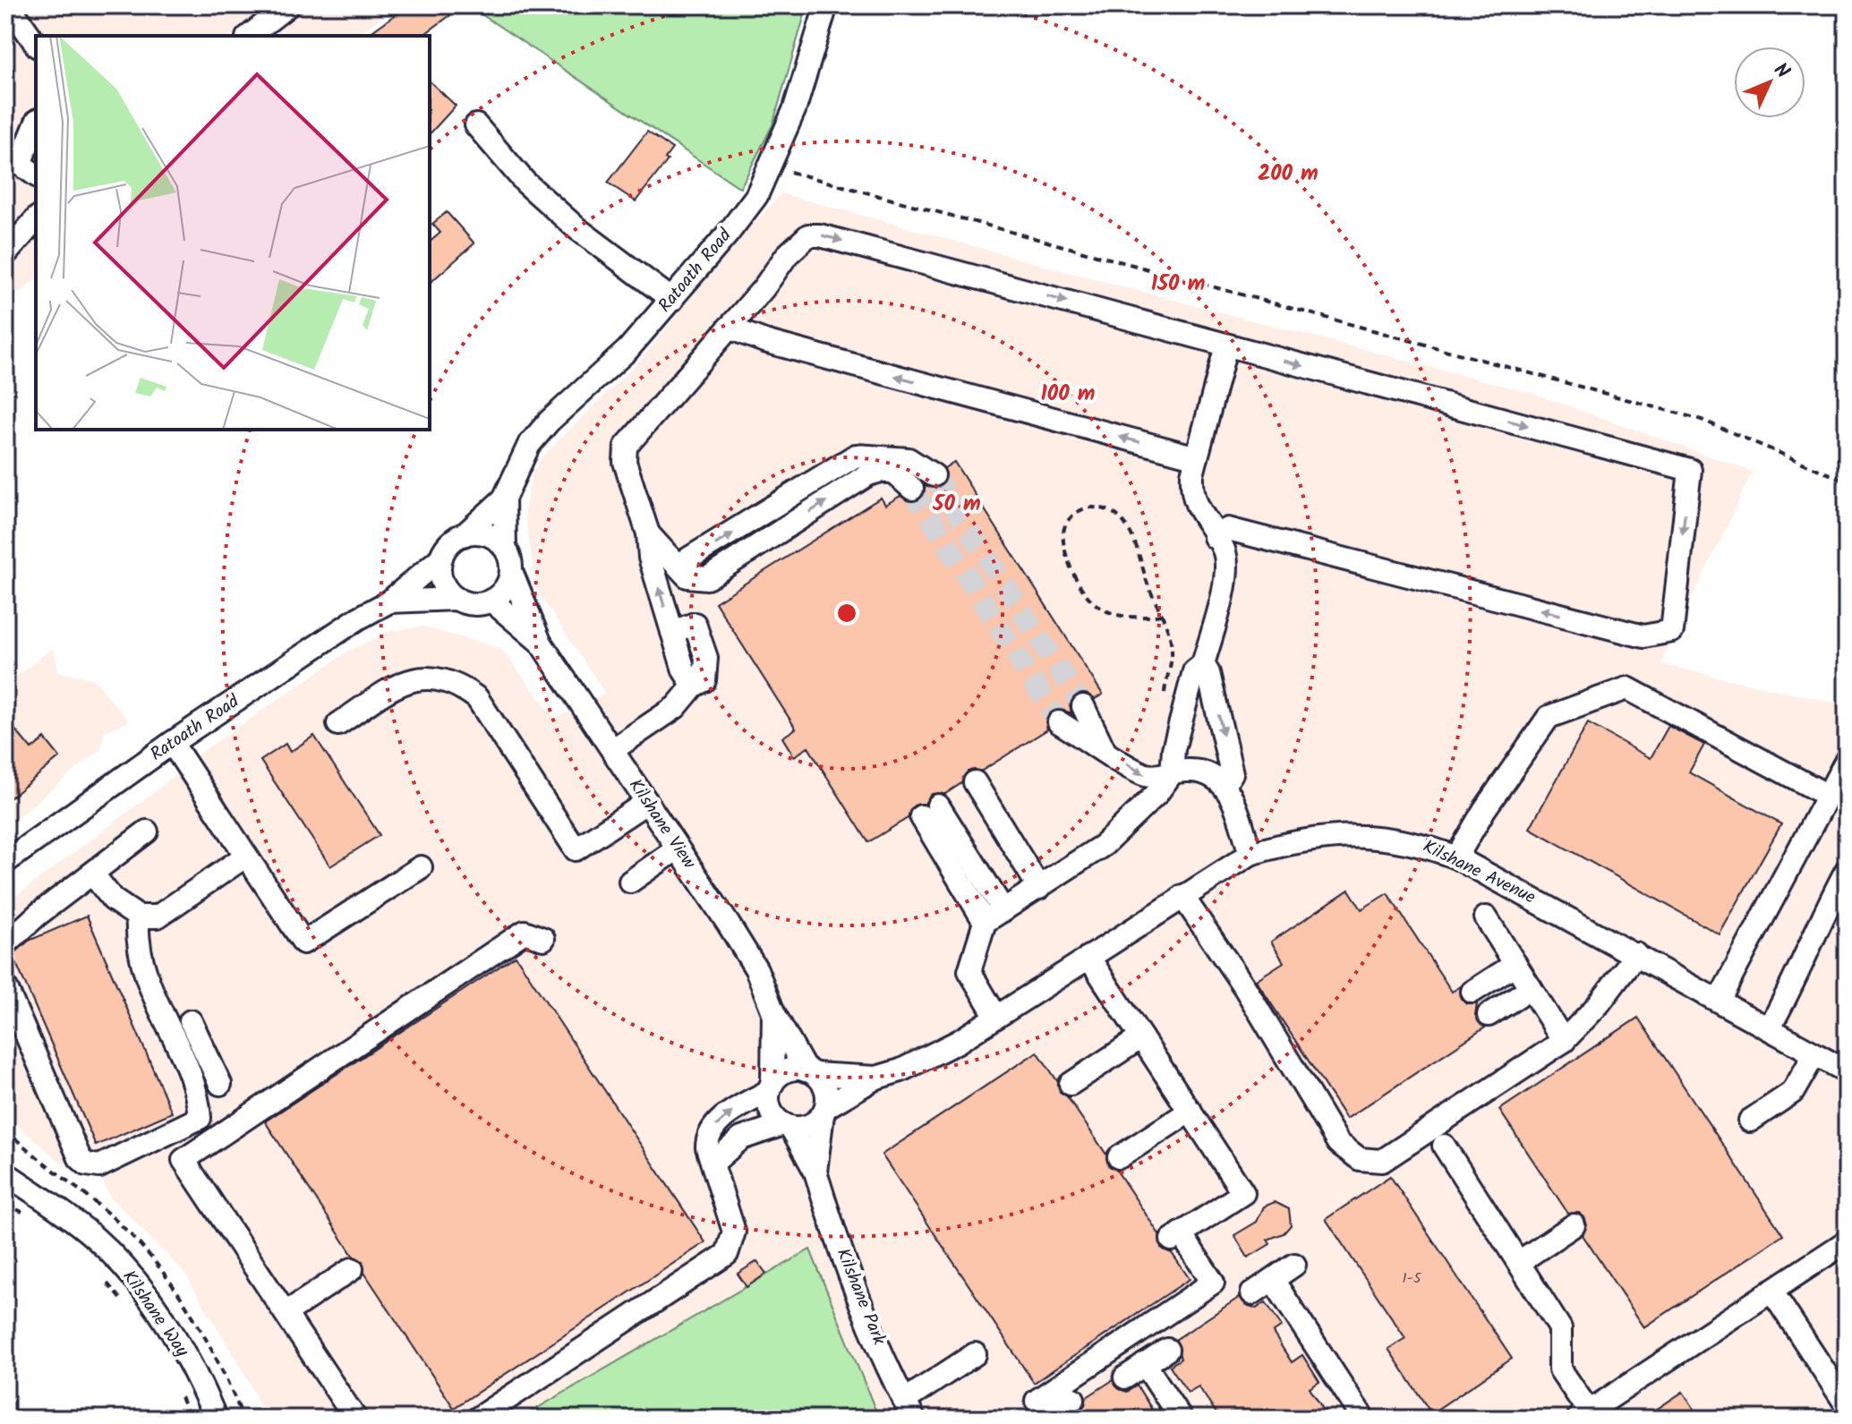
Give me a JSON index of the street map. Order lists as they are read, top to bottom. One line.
{"streets":{"street":["Ratoath Road","Kilshane View","Kilshane Avenue","Kilshane Park","Kilshane Way"]},"crossings":[["Ratoath Road","Kilshane View"],["Kilshane View","Kilshane Avenue"],["Kilshane View","Kilshane Park"],["Kilshane Avenue","Kilshane Park"]],"house_numbers":["1-5"],"north":"top right","rings":["200 m","150 m","100 m","50 m"]}
